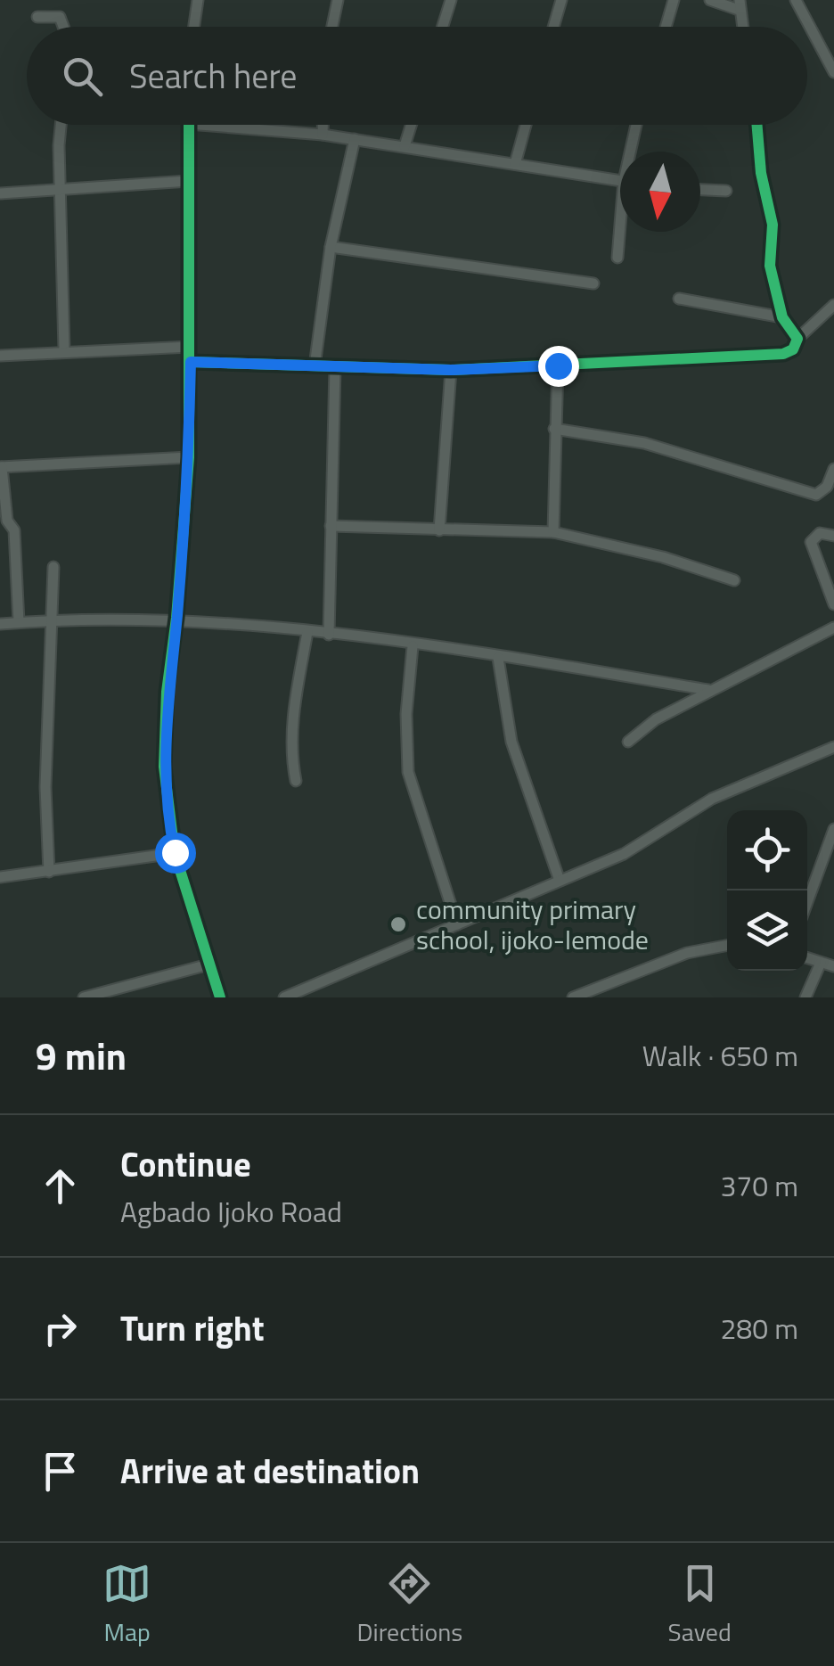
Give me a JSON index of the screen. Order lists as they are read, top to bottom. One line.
{"places":["community primary school, ijoko-lemode"],"north":"bottom","page":{"search":"Search here","heading":["9 min","Walk · 650 m"],"list":[["Continue","Agbado Ijoko Road","370 m"],["Turn right","280 m"],"Arrive at destination"],"nav":["Map","Directions","Saved"]}}
